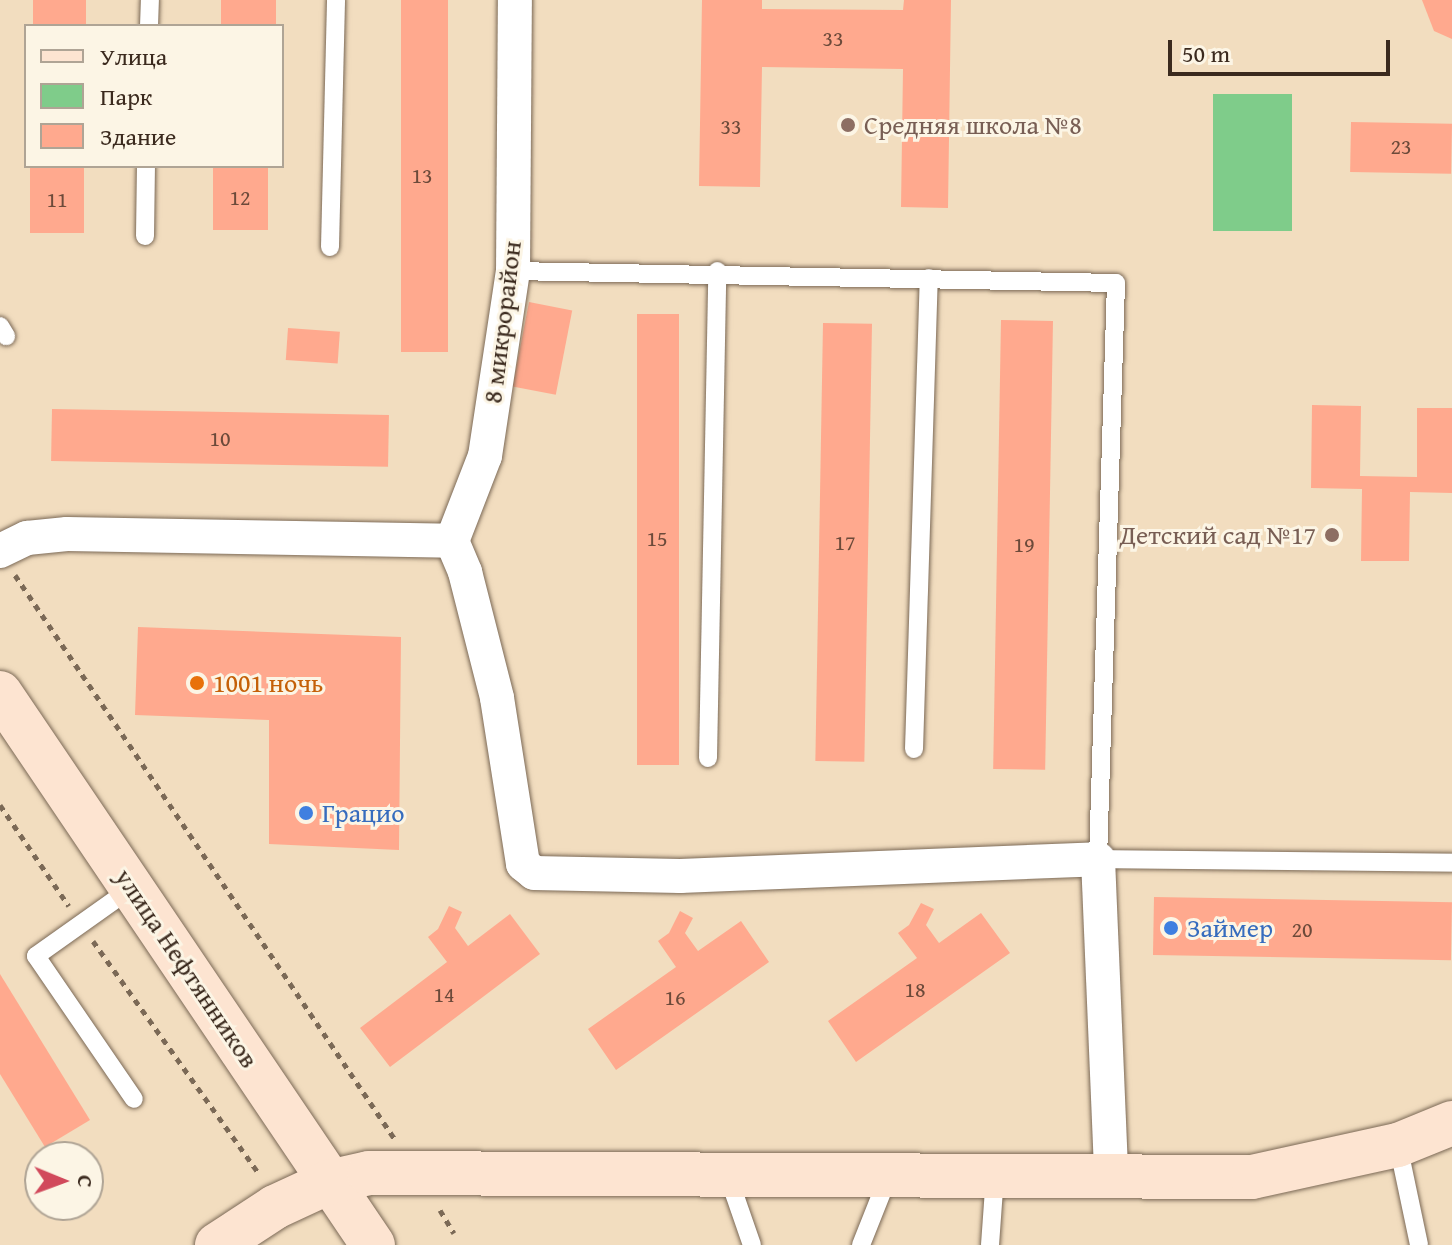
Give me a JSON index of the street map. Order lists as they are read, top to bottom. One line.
{"streets":{"street":["8 микрорайон","улица Нефтянников"]},"places":["Средняя школа №8","Детский сад №17","1001 ночь","Грацио","Займер"],"house_numbers":["33","33","23","13","12","11","10","15","17","19","20","18","14","16"],"legend":["Улица","Парк","Здание"],"scale_bar":"50 m","north":"right"}
